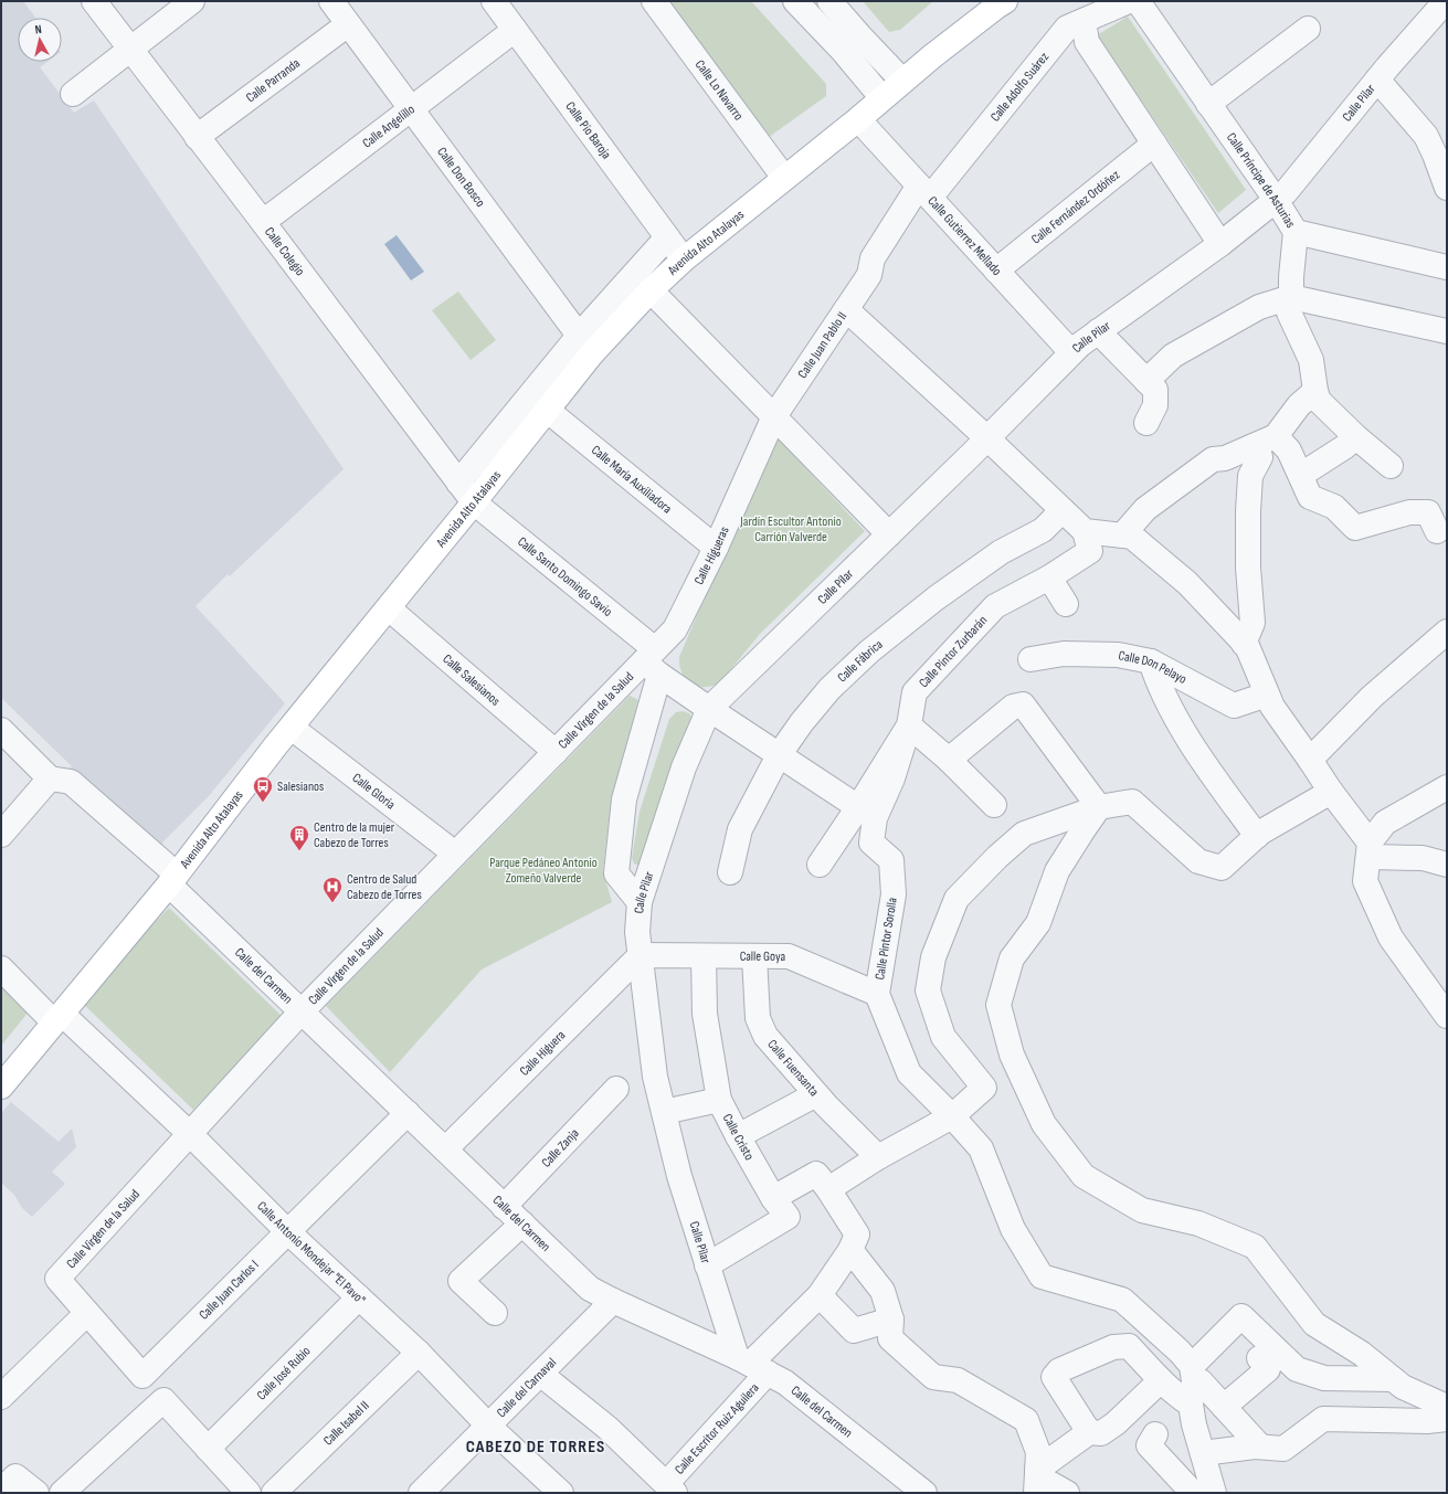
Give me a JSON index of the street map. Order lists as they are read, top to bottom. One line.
{"streets":{"main road":["Avenida Alto Atalayas"],"street":["Calle Parranda","Calle Adolfo Suárez","Calle Lo Navarro","Calle Pilar","Calle Angelillo","Calle Pío Baroja","Calle Don Bosco","Calle Príncipe de Asturias","Calle Fernández Ordóñez","Calle Gutierrez Mellado","Calle Colegio","Calle Juan Pablo II","Calle María Auxiliadora","Calle Higueras","Calle Santo Domingo Savio","Calle Pintor Zurbarán","Calle Fábrica","Calle Don Pelayo","Calle Salesianos","Calle Virgen de la Salud","Calle Gloria","Calle Pintor Sorolla","Calle Goya","Calle del Carmen","Calle Higuera","Calle Fuensanta","Calle Cristo","Calle Zanja","Calle Antonio Mondejar \"El Pavo\"","Calle Juan Carlos I","Calle José Rubio","Calle del Carnaval","Calle Isabel II","Calle Escritor Ruiz Aguilera"]},"crossings":[["Calle Parranda","Calle Don Bosco"],["Calle Parranda","Calle Colegio"],["Calle Adolfo Suárez","Calle Gutierrez Mellado"],["Calle Adolfo Suárez","Calle Juan Pablo II"],["Calle Lo Navarro","Avenida Alto Atalayas"],["Calle Pilar","Calle Príncipe de Asturias"],["Calle Pilar","Calle Gutierrez Mellado"],["Calle Pilar","Calle Santo Domingo Savio"],["Calle Pilar","Calle Goya"],["Calle Pilar","Calle del Carmen"],["Calle Pilar","Calle Higuera"],["Calle Pilar","Calle Cristo"],["Calle Pilar","Calle Escritor Ruiz Aguilera"],["Calle Angelillo","Calle Pío Baroja"],["Calle Angelillo","Calle Don Bosco"],["Calle Angelillo","Calle Colegio"],["Calle Pío Baroja","Avenida Alto Atalayas"],["Calle Don Bosco","Avenida Alto Atalayas"],["Calle Fernández Ordóñez","Calle Gutierrez Mellado"],["Calle Gutierrez Mellado","Avenida Alto Atalayas"],["Avenida Alto Atalayas","Calle Colegio"],["Avenida Alto Atalayas","Calle María Auxiliadora"],["Avenida Alto Atalayas","Calle Santo Domingo Savio"],["Avenida Alto Atalayas","Calle Salesianos"],["Avenida Alto Atalayas","Calle Gloria"],["Avenida Alto Atalayas","Calle del Carmen"],["Avenida Alto Atalayas","Calle Antonio Mondejar \"El Pavo\""],["Calle Colegio","Calle Santo Domingo Savio"],["Calle Juan Pablo II","Calle Higueras"],["Calle María Auxiliadora","Calle Higueras"],["Calle Higueras","Calle Santo Domingo Savio"],["Calle Higueras","Calle Virgen de la Salud"],["Calle Santo Domingo Savio","Calle Pintor Zurbarán"],["Calle Santo Domingo Savio","Calle Fábrica"],["Calle Santo Domingo Savio","Calle Virgen de la Salud"],["Calle Pintor Zurbarán","Calle Pintor Sorolla"],["Calle Salesianos","Calle Virgen de la Salud"],["Calle Virgen de la Salud","Calle Gloria"],["Calle Virgen de la Salud","Calle del Carmen"],["Calle Virgen de la Salud","Calle Antonio Mondejar \"El Pavo\""],["Calle Virgen de la Salud","Calle Juan Carlos I"],["Calle Pintor Sorolla","Calle Goya"],["Calle Goya","Calle Higuera"],["Calle Goya","Calle Fuensanta"],["Calle Goya","Calle Cristo"],["Calle del Carmen","Calle Higuera"],["Calle del Carmen","Calle Zanja"],["Calle del Carmen","Calle Juan Carlos I"],["Calle del Carmen","Calle del Carnaval"],["Calle del Carmen","Calle Escritor Ruiz Aguilera"],["Calle Antonio Mondejar \"El Pavo\"","Calle Juan Carlos I"],["Calle Antonio Mondejar \"El Pavo\"","Calle José Rubio"],["Calle Antonio Mondejar \"El Pavo\"","Calle del Carnaval"],["Calle Antonio Mondejar \"El Pavo\"","Calle Isabel II"]],"districts":["CABEZO DE TORRES"],"parks":["Jardín Escultor Antonio Carrión Valverde","Parque Pedáneo Antonio Zomeño Valverde"],"places":{"bus stop":["Salesianos"],"building":["Centro de la mujer Cabezo de Torres"],"hospital":["Centro de Salud Cabezo de Torres"]},"north":"top"}
